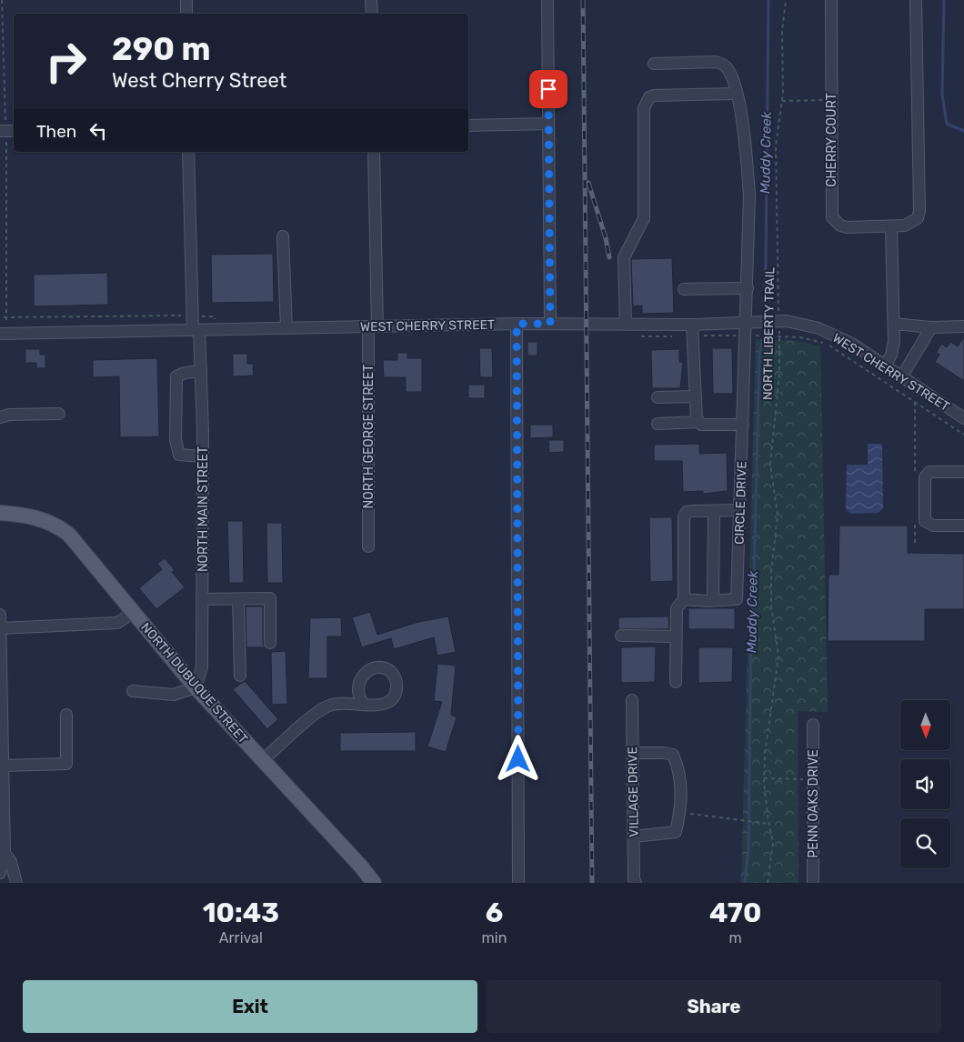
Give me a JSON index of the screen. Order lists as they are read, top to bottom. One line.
{"streets":{"main road":["NORTH DUBUQUE STREET"],"street":["CHERRY COURT","WEST CHERRY STREET","NORTH GEORGE STREET","CIRCLE DRIVE","NORTH MAIN STREET","VILLAGE DRIVE","PENN OAKS DRIVE"],"path":["NORTH LIBERTY TRAIL"]},"crossings":[["WEST CHERRY STREET","NORTH LIBERTY TRAIL"],["WEST CHERRY STREET","NORTH GEORGE STREET"],["WEST CHERRY STREET","CIRCLE DRIVE"],["WEST CHERRY STREET","NORTH MAIN STREET"],["NORTH MAIN STREET","NORTH DUBUQUE STREET"]],"water":["Muddy Creek"],"north":"bottom","page":{"turn":["290 m","West Cherry Street"],"then":"Then","eta":["10:43","Arrival","6","min","470","m"],"buttons":["Exit","Share"]}}
